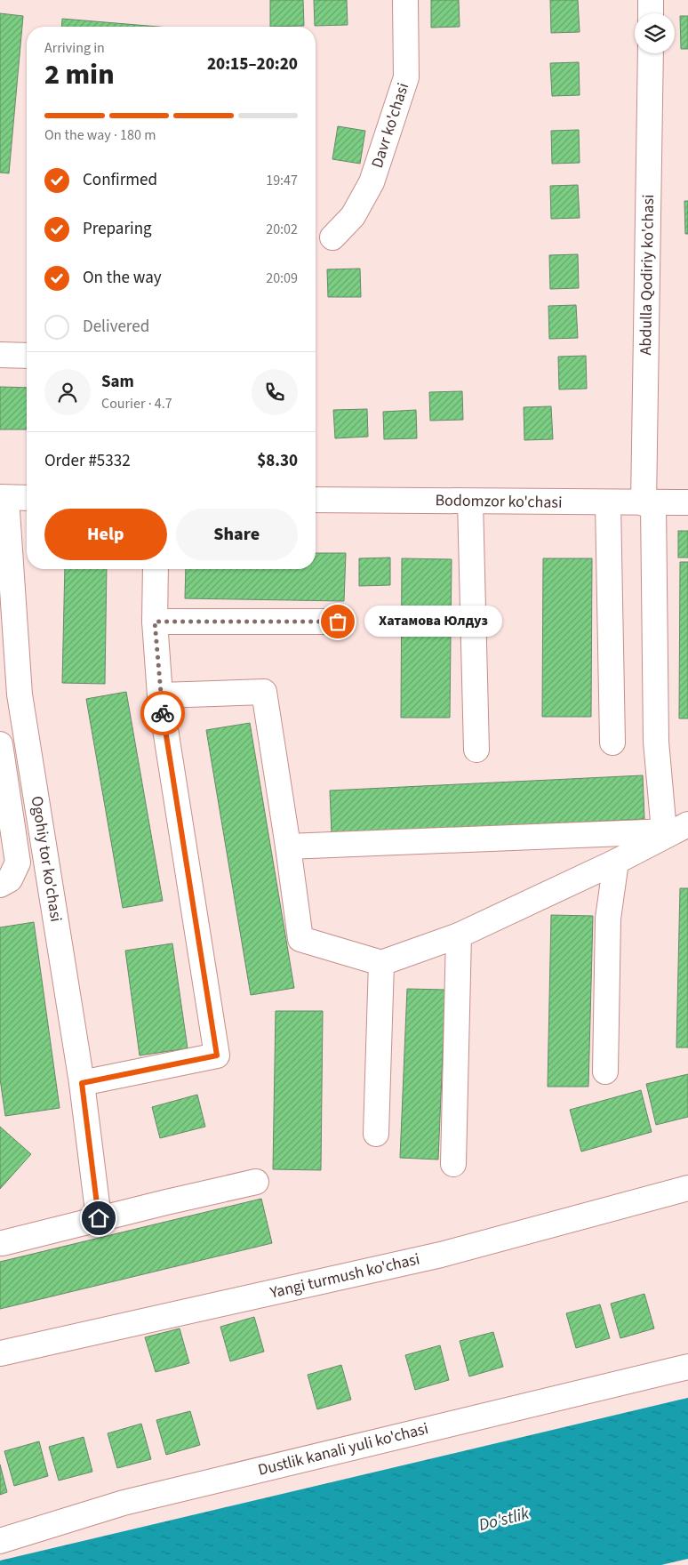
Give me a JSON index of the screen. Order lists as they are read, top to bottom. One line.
{"streets":{"street":["Davr ko'chasi","Abdulla Qodiriy ko'chasi","Bodomzor ko'chasi","Ogohiy tor ko'chasi","Yangi turmush ko'chasi","Dustlik kanali yuli ko'chasi"]},"crossings":[["Abdulla Qodiriy ko'chasi","Bodomzor ko'chasi"]],"water":["Do'stlik"],"places":["Хатамова Юлдуз"],"page":{"heading":["2 min","Arriving in","20:15–20:20"],"panel":["Sam","Courier · 4.7","Order #5332","$8.30"],"bar":"On the way · 180 m","list":[["Confirmed","19:47"],["Preparing","20:02"],["On the way","20:09"],"Delivered"],"buttons":["Help","Share"],"bubble":"Хатамова Юлдуз"}}
